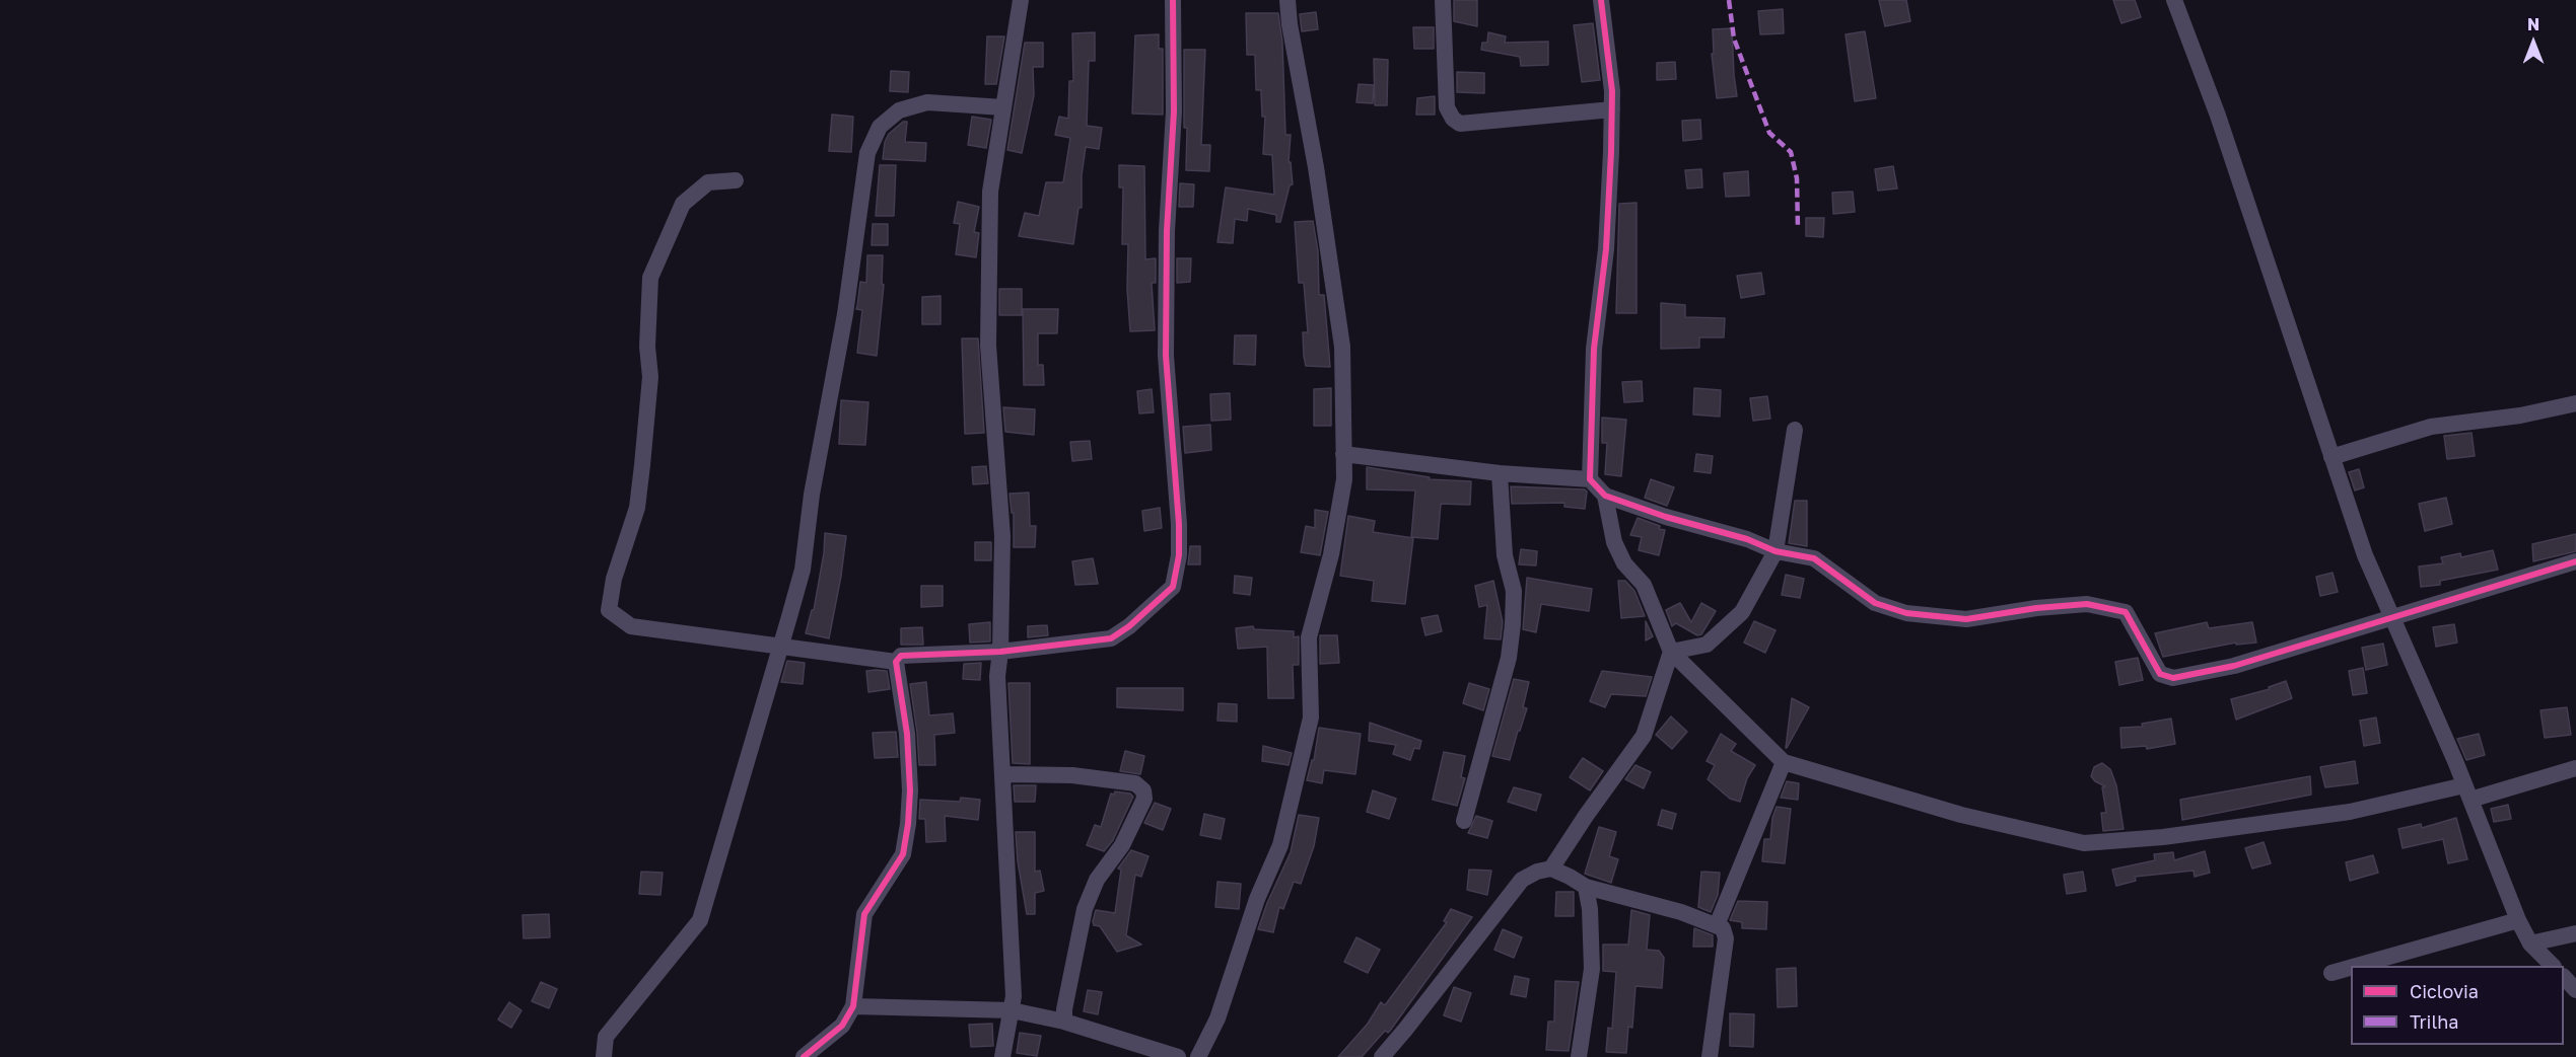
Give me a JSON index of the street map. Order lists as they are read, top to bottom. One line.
{"legend":["Ciclovia","Trilha"],"north":"top"}
